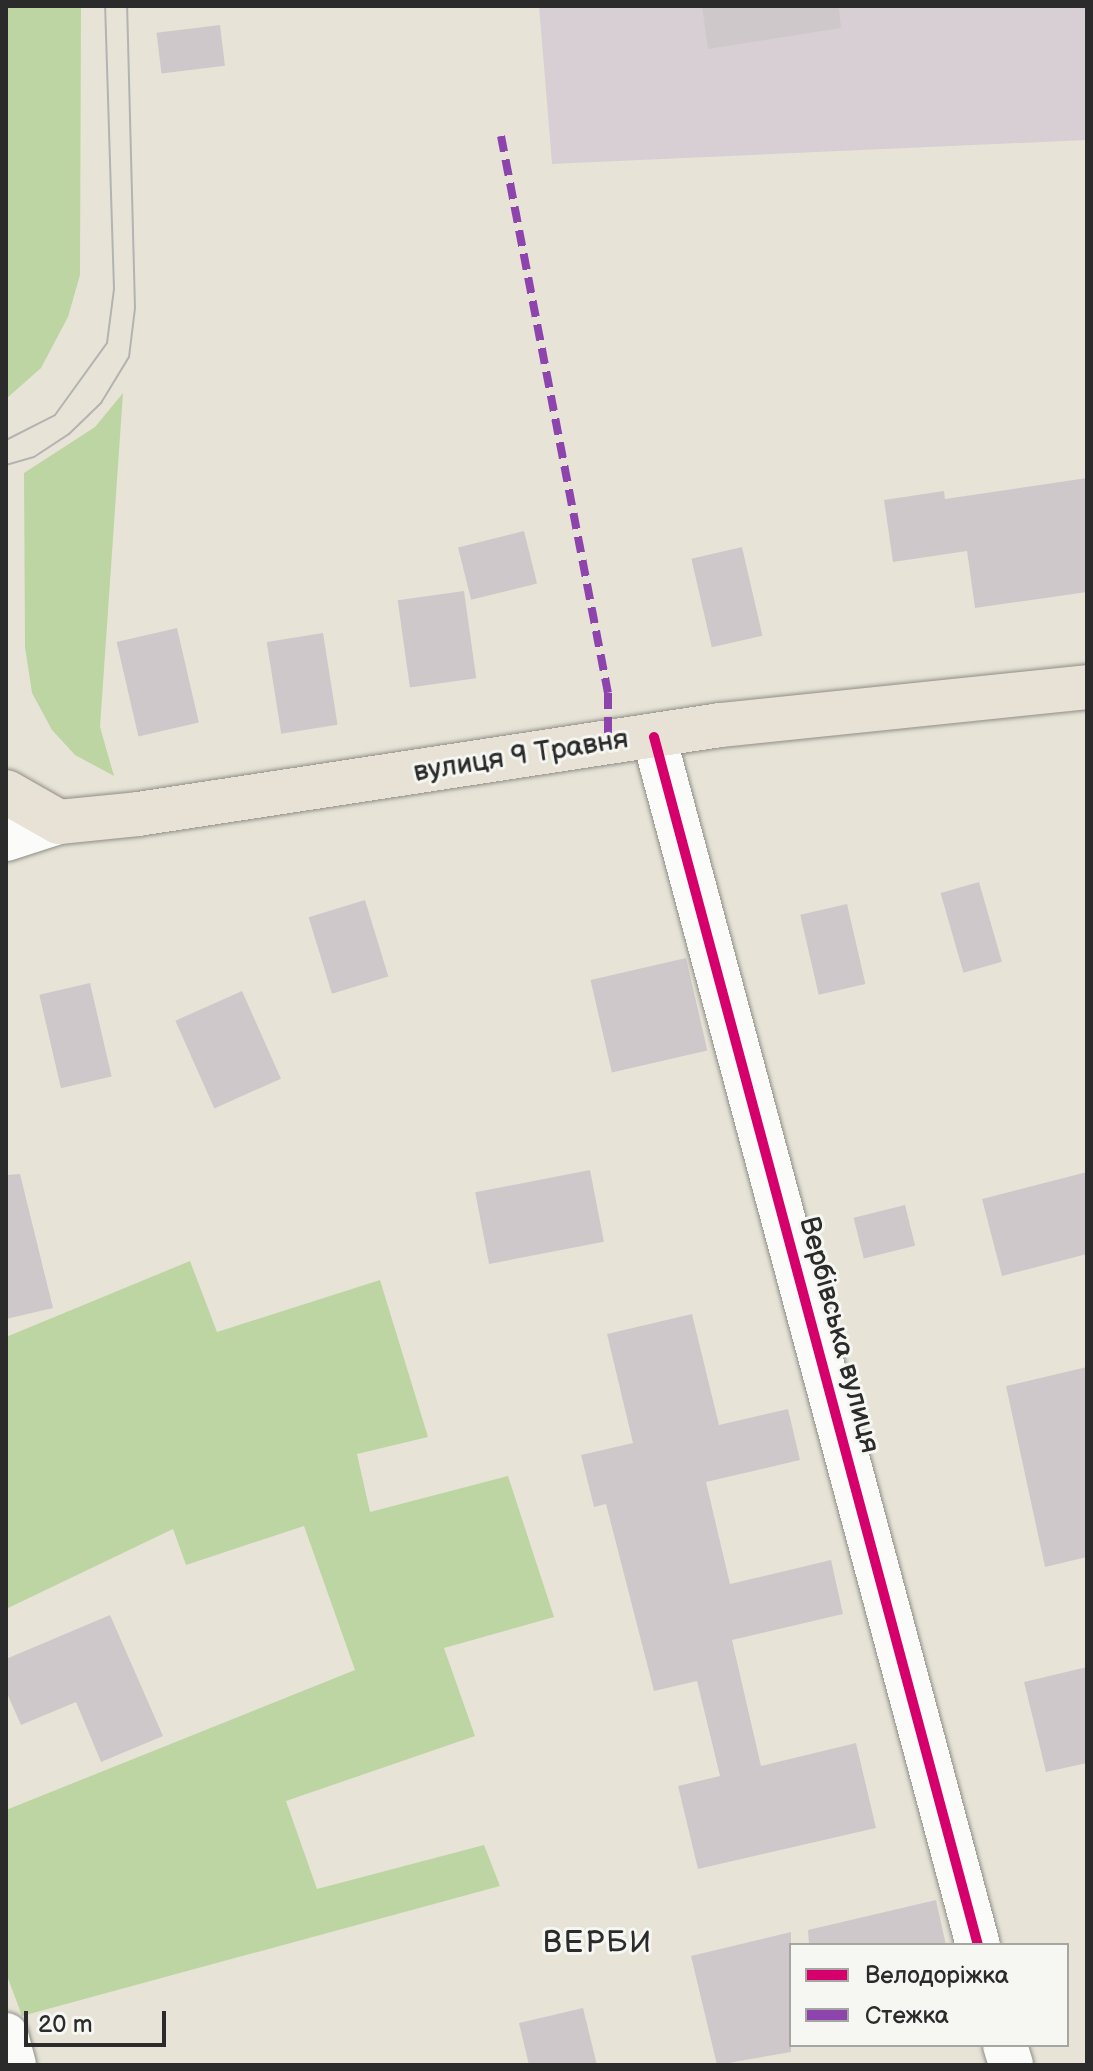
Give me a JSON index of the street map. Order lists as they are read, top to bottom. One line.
{"streets":{"main road":["вулиця 9 Травня"],"street":["Вербівська вулиця"]},"crossings":[["вулиця 9 Травня","Вербівська вулиця"]],"districts":["ВЕРБИ"],"legend":["Велодоріжка","Стежка"],"scale_bar":"20 m"}
